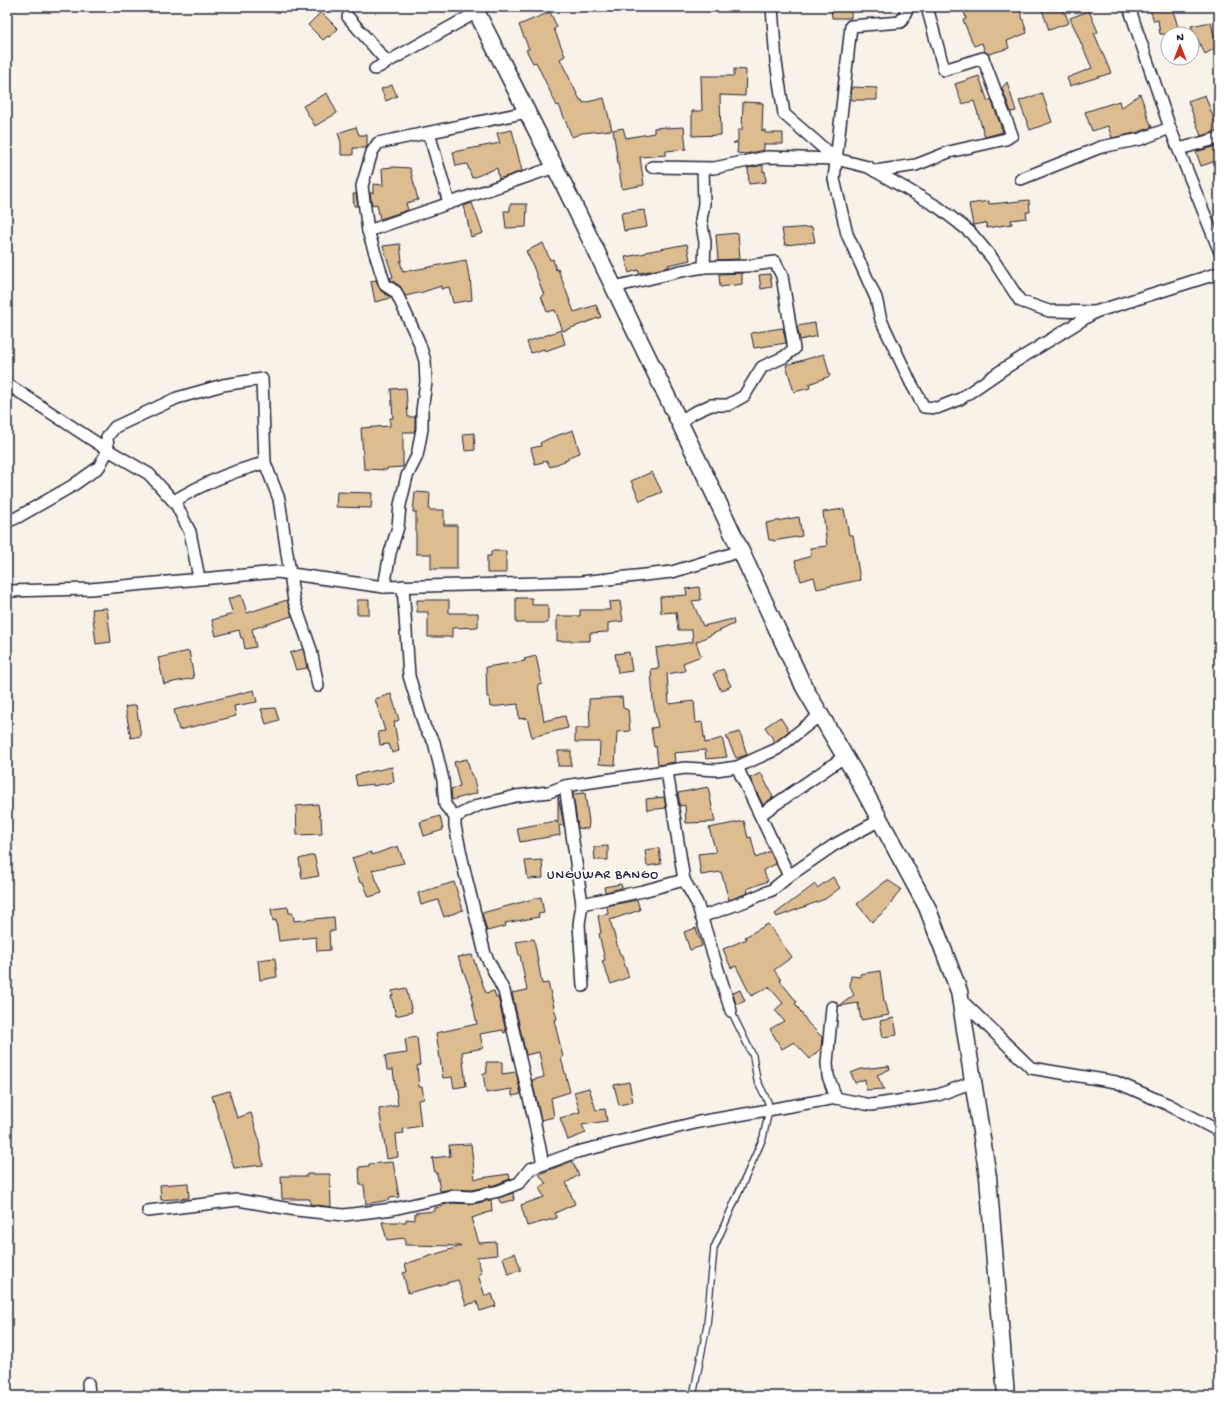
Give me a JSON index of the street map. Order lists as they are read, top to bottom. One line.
{"districts":["UNGUWAR BANGO"],"north":"top"}
